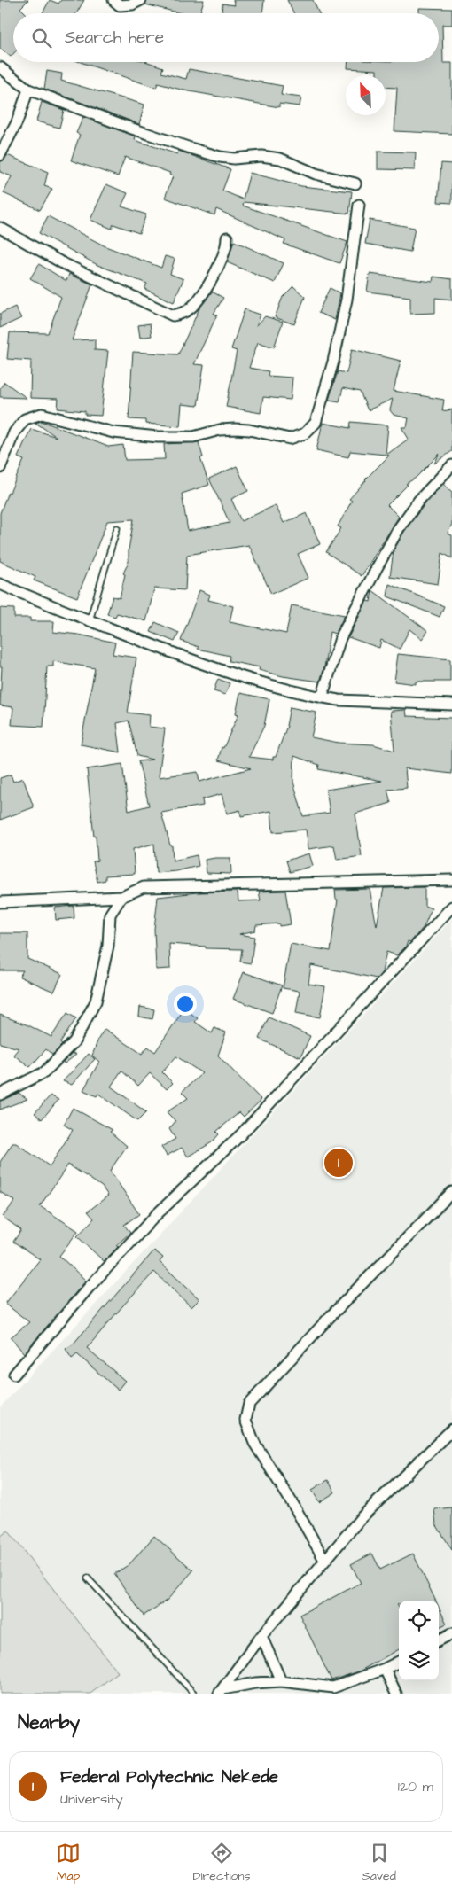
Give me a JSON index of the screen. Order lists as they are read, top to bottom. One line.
{"north":"top left","page":{"search":"Search here","pins":"1","heading":"Nearby","list":[{"mark":"1","name":"Federal Polytechnic Nekede","note":"University","value":"120 m"}],"nav":["Map","Directions","Saved"]}}
